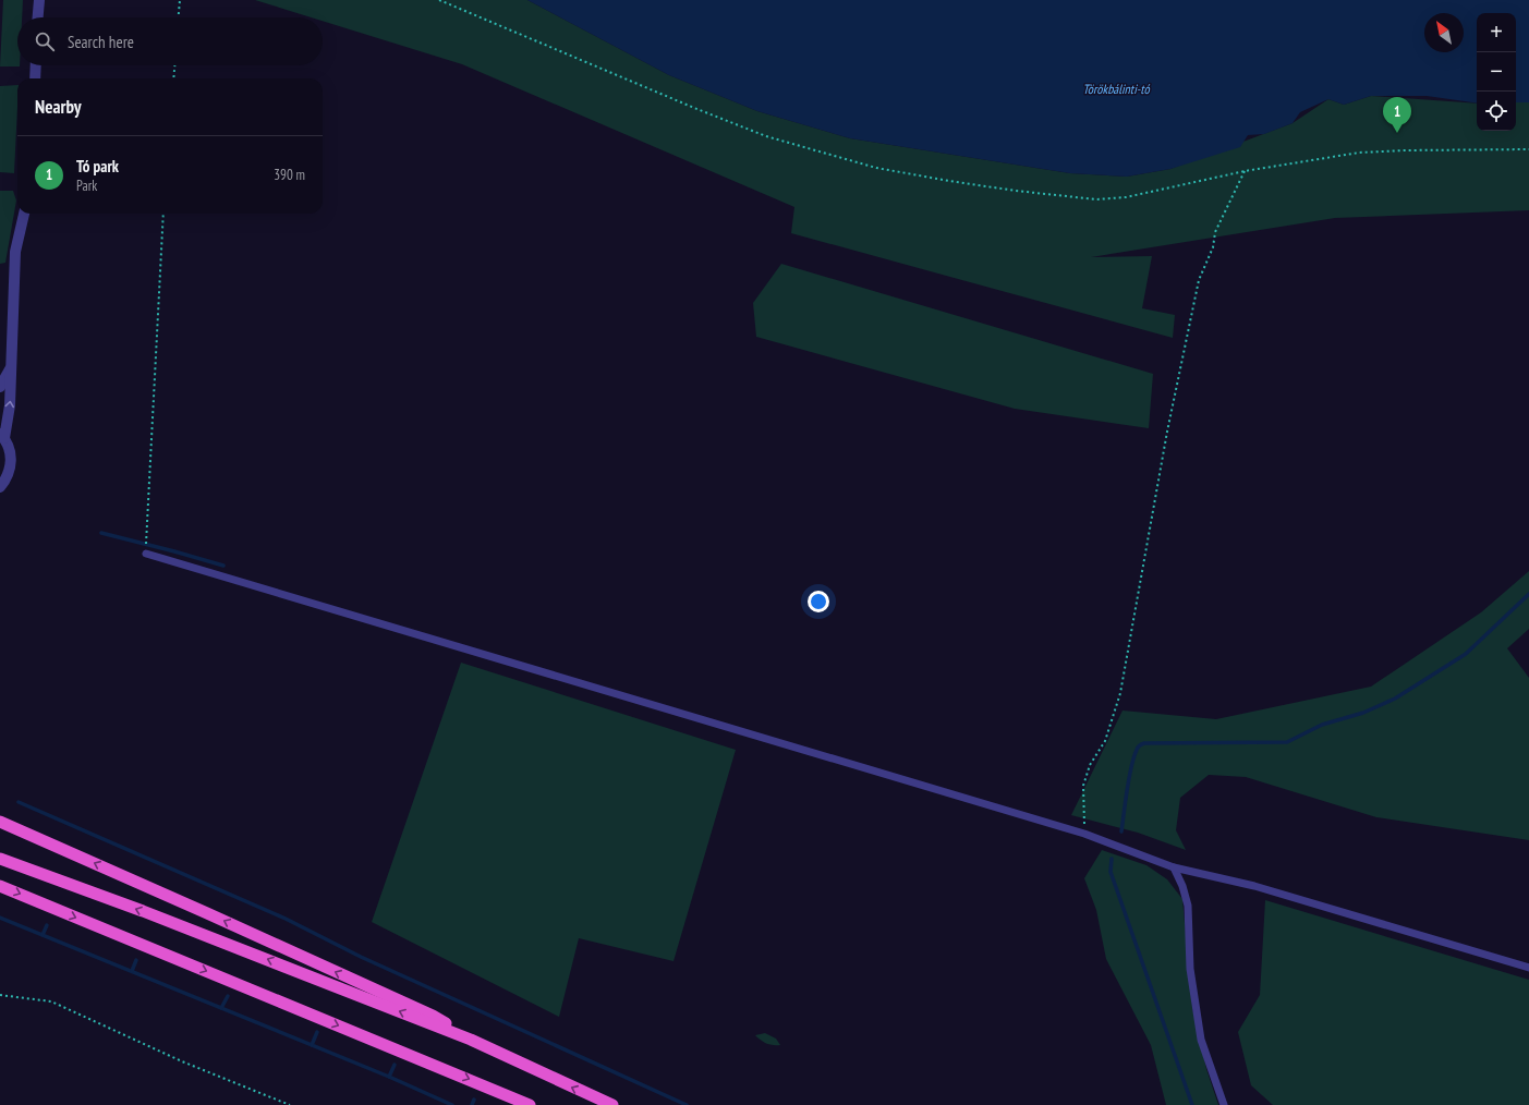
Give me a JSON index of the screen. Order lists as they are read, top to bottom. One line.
{"water":["Törökbálinti-tó"],"north":"top left","page":{"map_buttons":["+","−"],"search":"Search here","heading":"Nearby","pins":"1","list":[{"mark":"1","name":"Tó park","note":"Park","value":"390 m"}]}}
